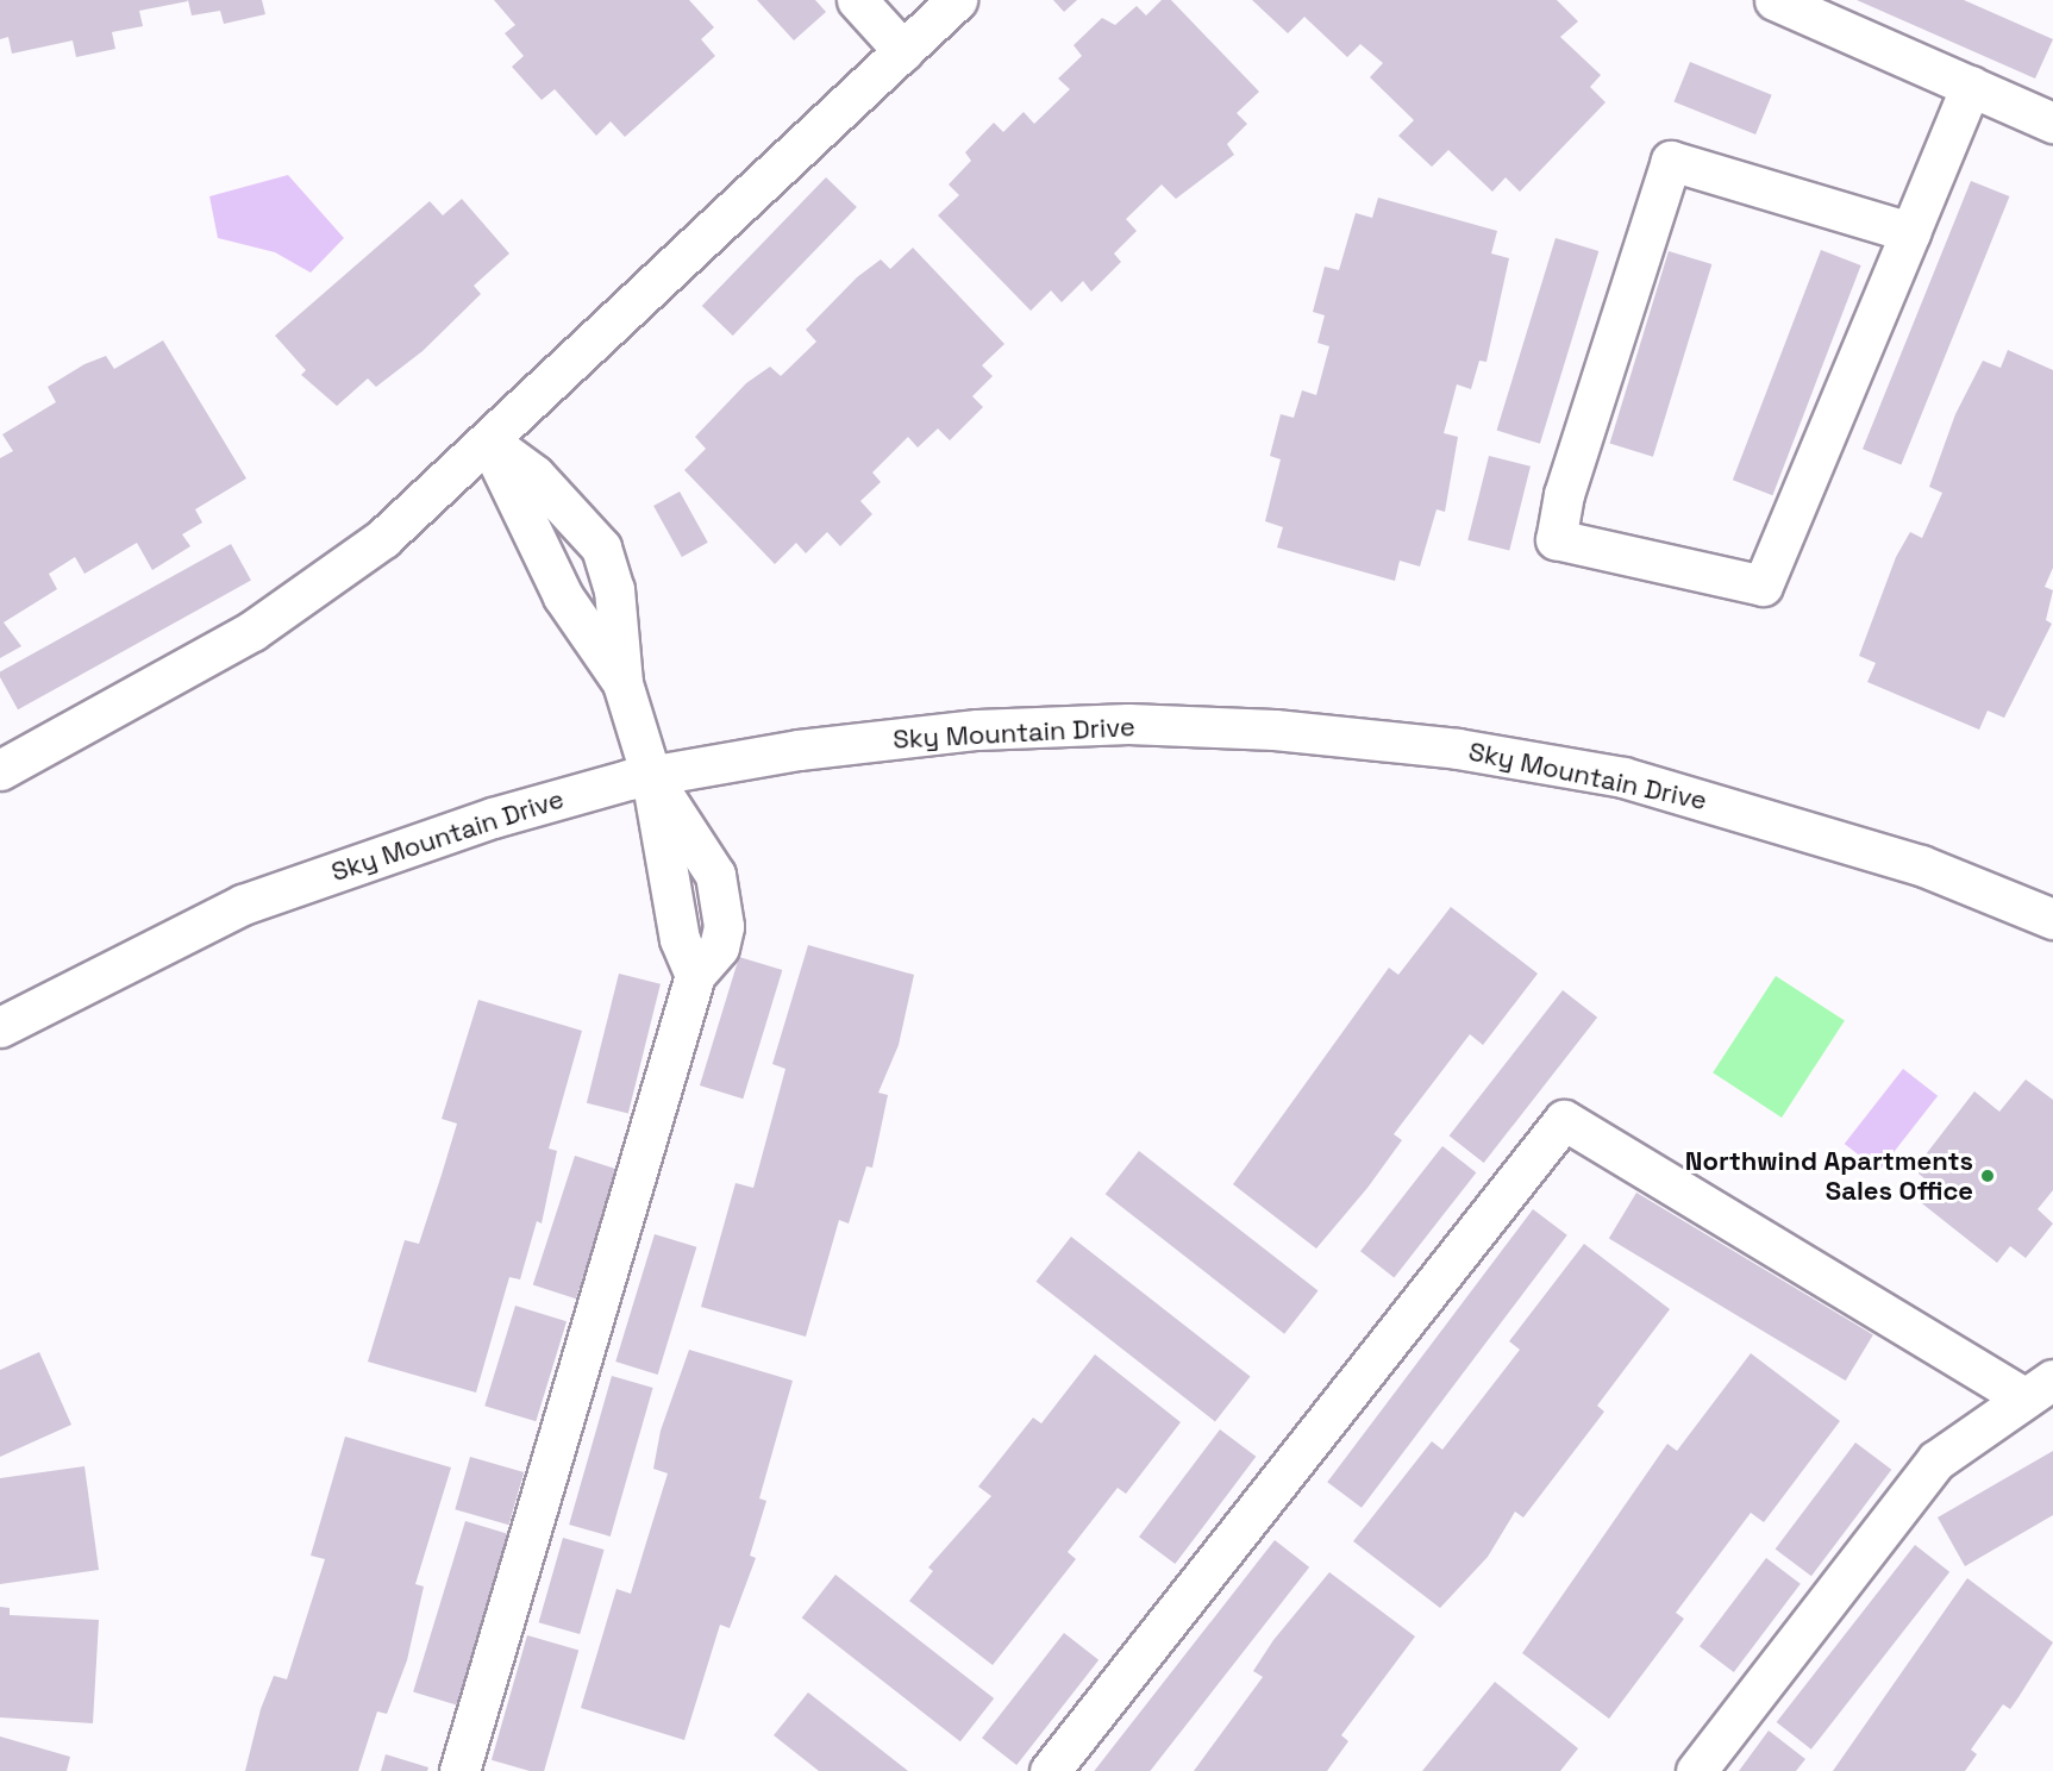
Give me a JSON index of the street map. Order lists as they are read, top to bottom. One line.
{"streets":{"street":["Sky Mountain Drive"]},"places":["Northwind Apartments Sales Office"]}
